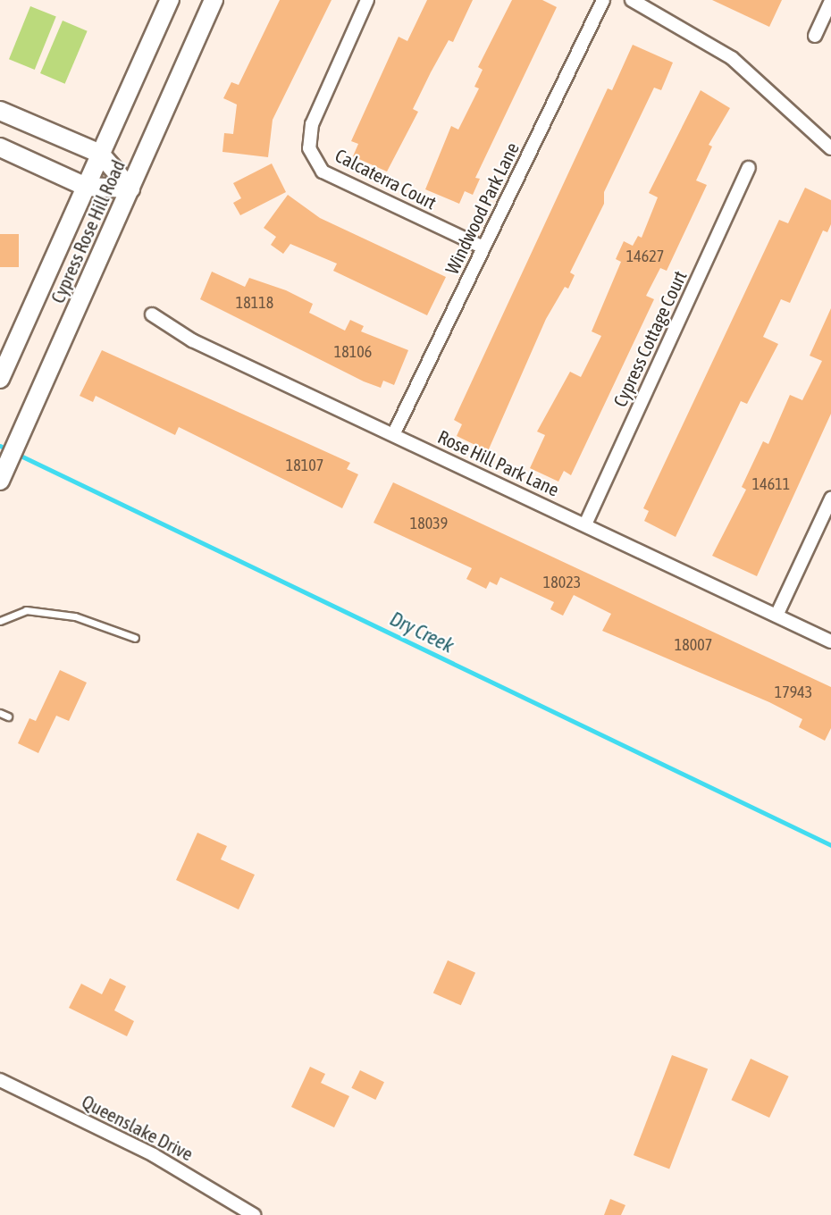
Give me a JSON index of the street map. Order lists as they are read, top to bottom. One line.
{"streets":{"main road":["Cypress Rose Hill Road"],"street":["Calcaterra Court","Windwood Park Lane","Cypress Cottage Court","Rose Hill Park Lane","Queenslake Drive"]},"crossings":[["Calcaterra Court","Windwood Park Lane"],["Windwood Park Lane","Rose Hill Park Lane"],["Cypress Cottage Court","Rose Hill Park Lane"]],"water":["Dry Creek"],"house_numbers":["14627","18118","18106","18107","14611","18039","18023","18007","17943"]}
